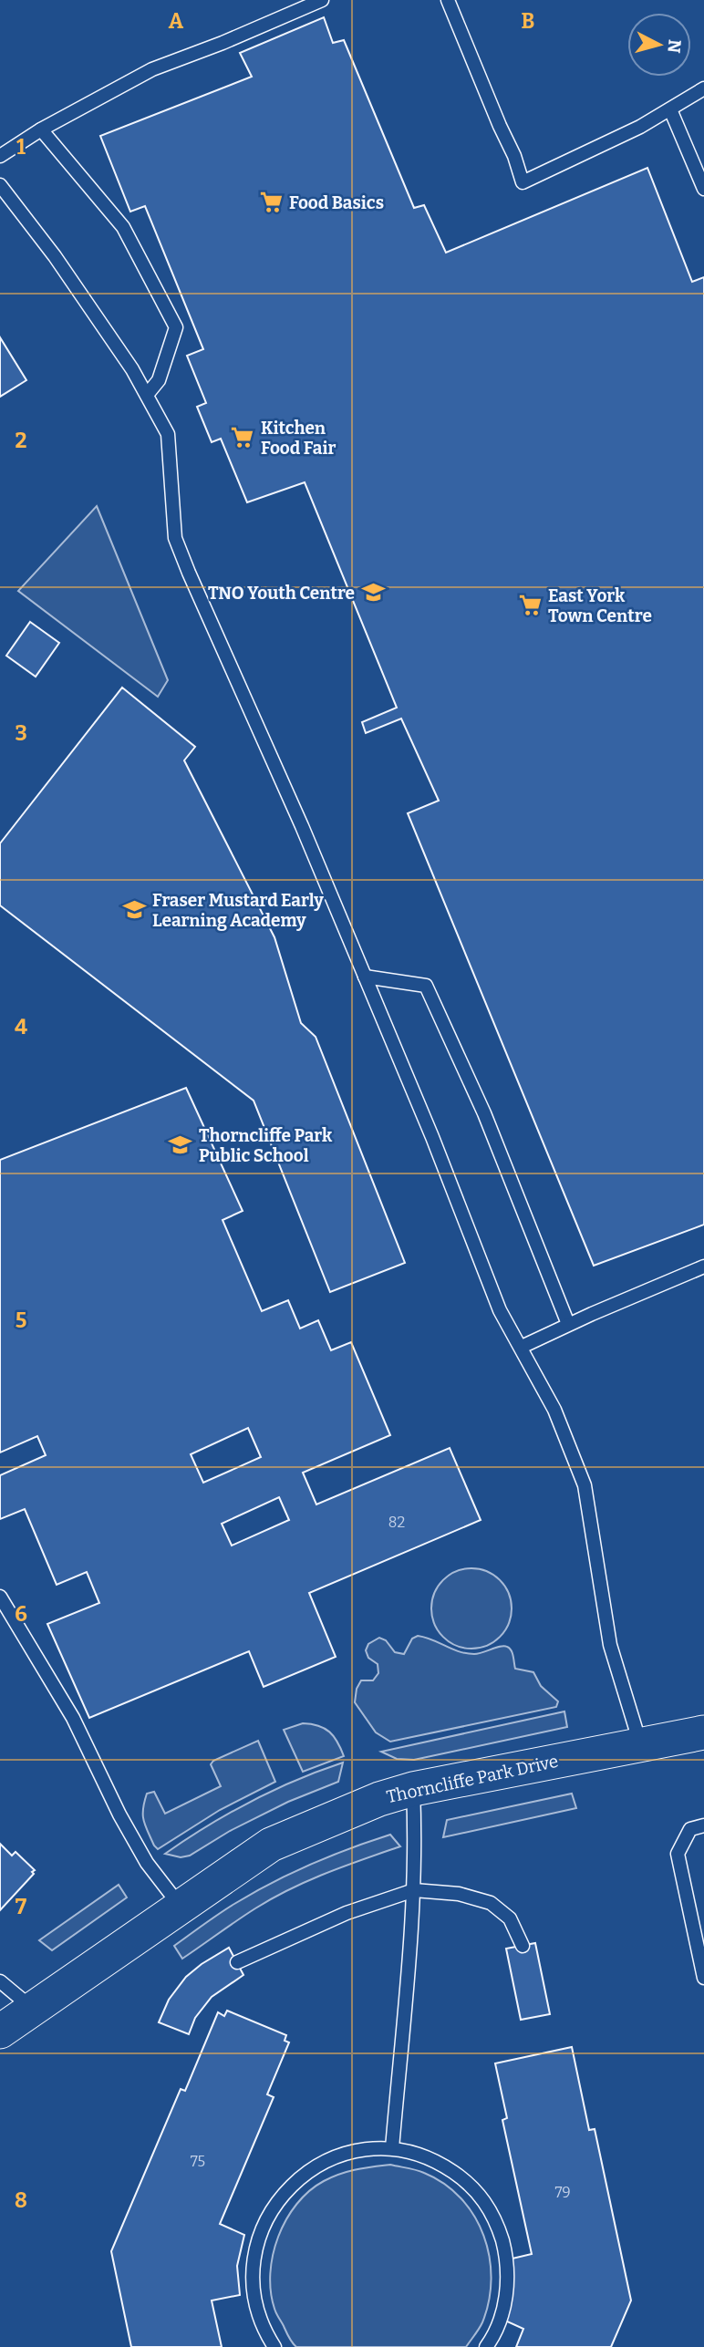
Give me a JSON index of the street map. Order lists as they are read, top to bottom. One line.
{"streets":{"street":["Thorncliffe Park Drive"]},"places":{"supermarket":["Food Basics","Kitchen Food Fair","East York Town Centre"],"school or university":["TNO Youth Centre","Fraser Mustard Early Learning Academy","Thorncliffe Park Public School"]},"house_numbers":["82","75","79"],"north":"right","grid":{"columns":["A","B"],"rows":["1","2","3","4","5","6","7","8"]}}
